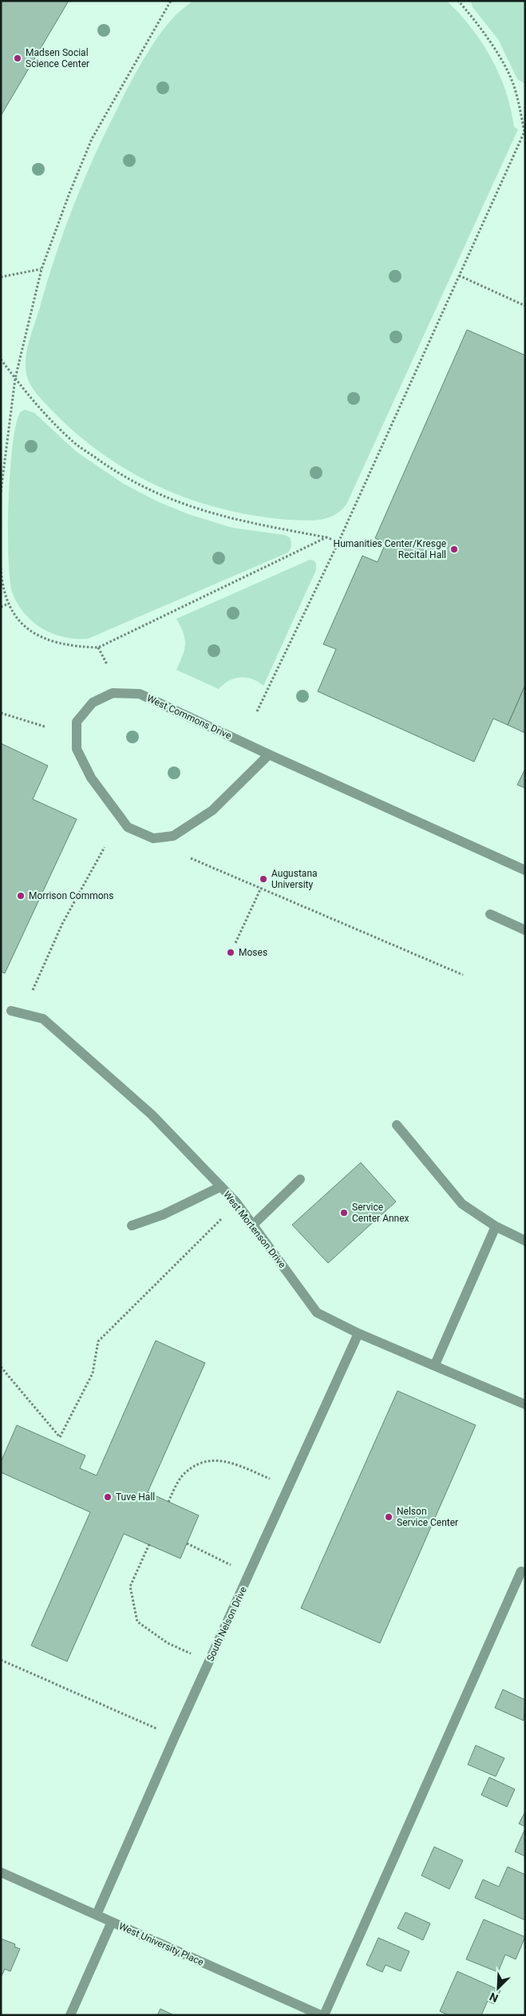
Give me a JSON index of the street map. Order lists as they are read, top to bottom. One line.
{"streets":{"street":["West Commons Drive","West Mortenson Drive","South Nelson Drive","West University Place"]},"crossings":[["West Mortenson Drive","South Nelson Drive"],["South Nelson Drive","West University Place"]],"places":["Madsen Social Science Center","Humanities Center/Kresge Recital Hall","Augustana University","Morrison Commons","Moses","Service Center Annex","Tuve Hall","Nelson Service Center"],"north":"bottom left"}
